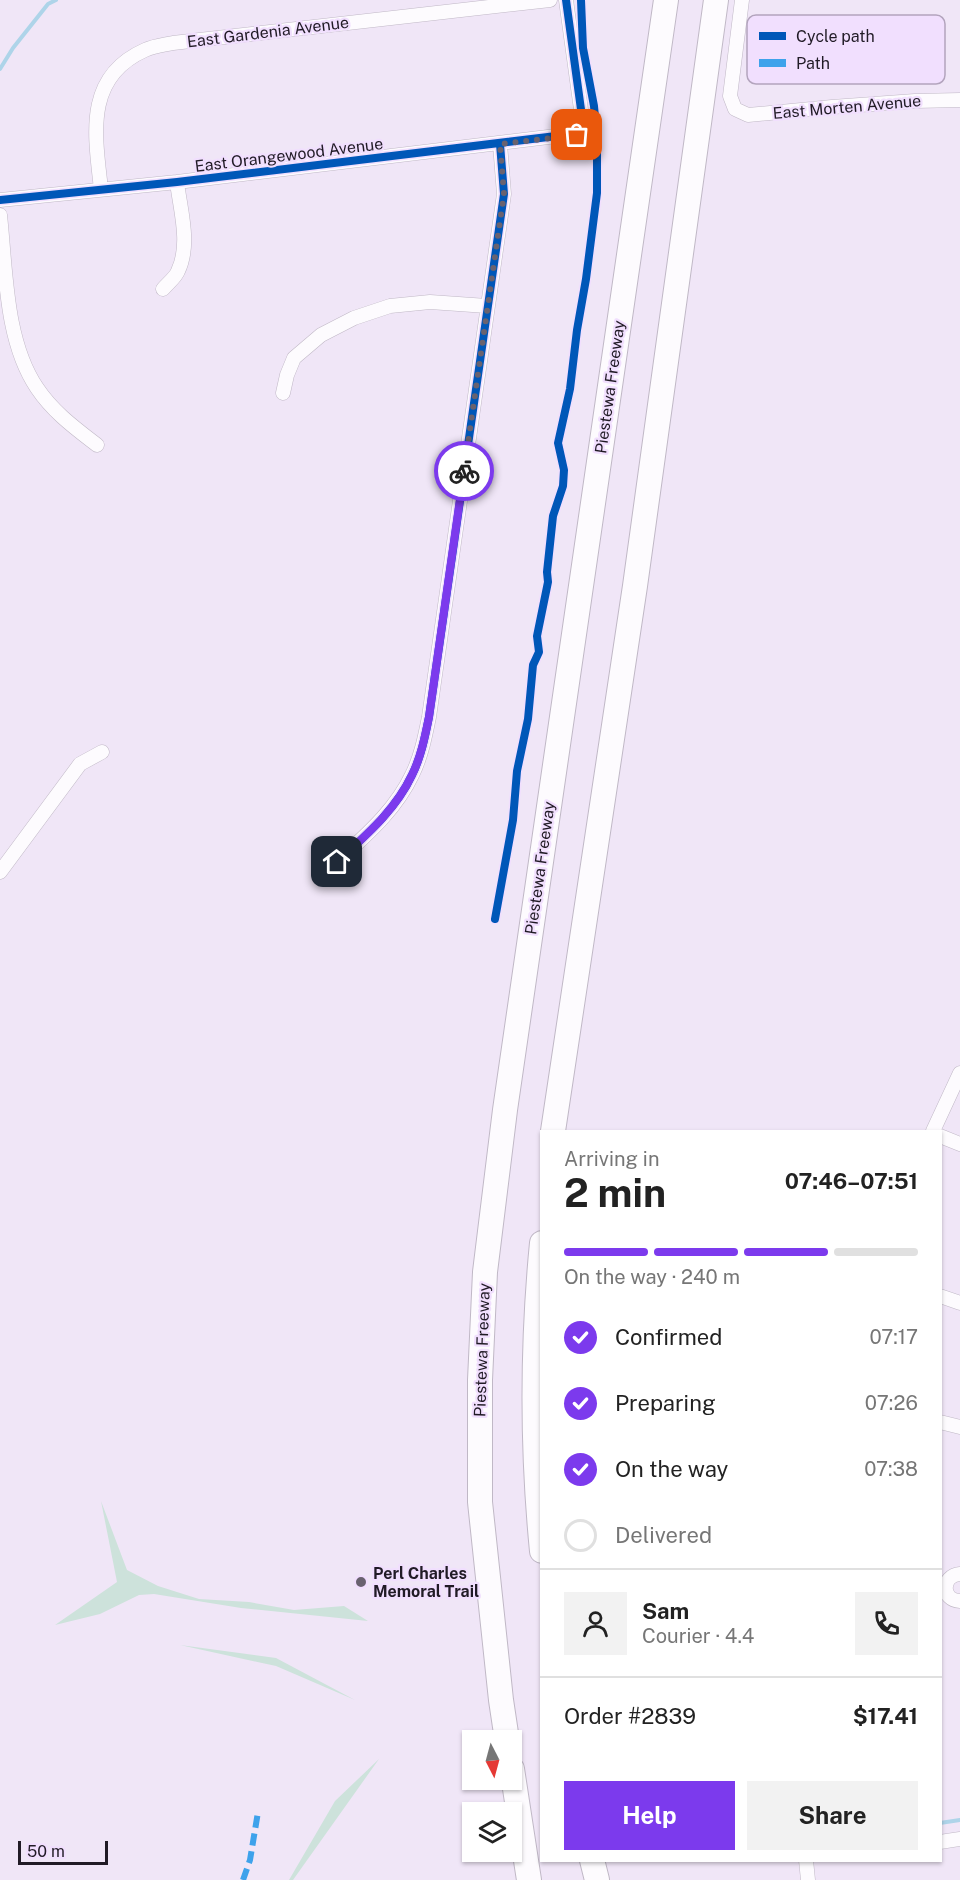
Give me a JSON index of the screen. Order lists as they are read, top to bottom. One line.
{"streets":{"highway":["Piestewa Freeway"],"street":["East Gardenia Avenue","East Morten Avenue","East Orangewood Avenue"]},"crossings":[["East Gardenia Avenue","East Orangewood Avenue"]],"places":["Perl Charles Memoral Trail"],"legend":["Cycle path","Path"],"scale_bar":"50 m","north":"bottom","page":{"heading":["2 min","Arriving in","07:46–07:51"],"panel":["Sam","Courier · 4.4","Order #2839","$17.41"],"bar":"On the way · 240 m","list":[["Confirmed","07:17"],["Preparing","07:26"],["On the way","07:38"],"Delivered"],"buttons":["Help","Share"],"scale":"50 m"}}
